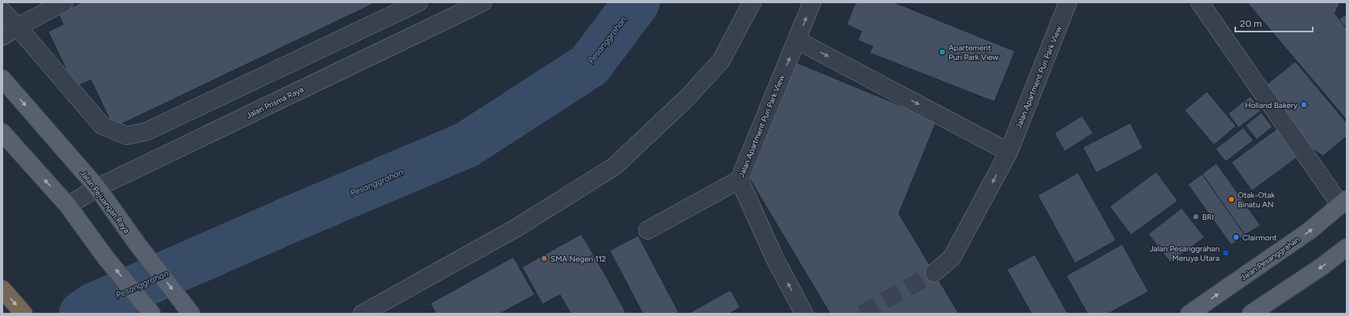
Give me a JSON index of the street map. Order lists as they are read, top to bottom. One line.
{"streets":{"main road":["Jalan Pejuangan Raya","Jalan Pesanggrahan"],"street":["Jalan Apartment Puri Park View","Jalan Prisma Raya"]},"crossings":[["Jalan Prisma Raya","Jalan Pejuangan Raya"]],"water":["Pesanggrahan"],"places":{"other":["Apartement Puri Park View","Holland Bakery","Otak-Otak Binatu AN","BRI","Clairmont","SMA Negeri 112"],"transit":["Jalan Pesanggrahan Meruya Utara"]},"scale_bar":"20 m"}
